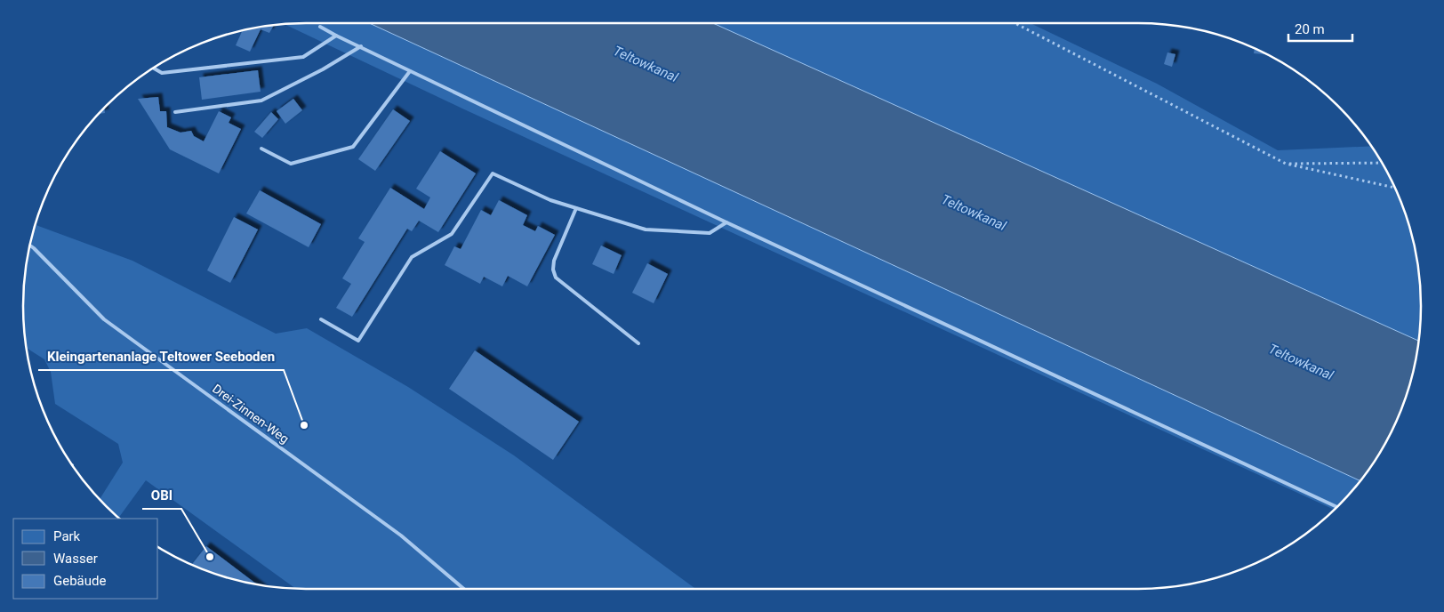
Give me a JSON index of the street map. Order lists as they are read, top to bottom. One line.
{"streets":{"lane":["Drei-Zinnen-Weg"]},"water":["Teltowkanal"],"places":["Kleingartenanlage Teltower Seeboden","OBI"],"legend":["Park","Wasser","Gebäude"],"scale_bar":"20 m"}
